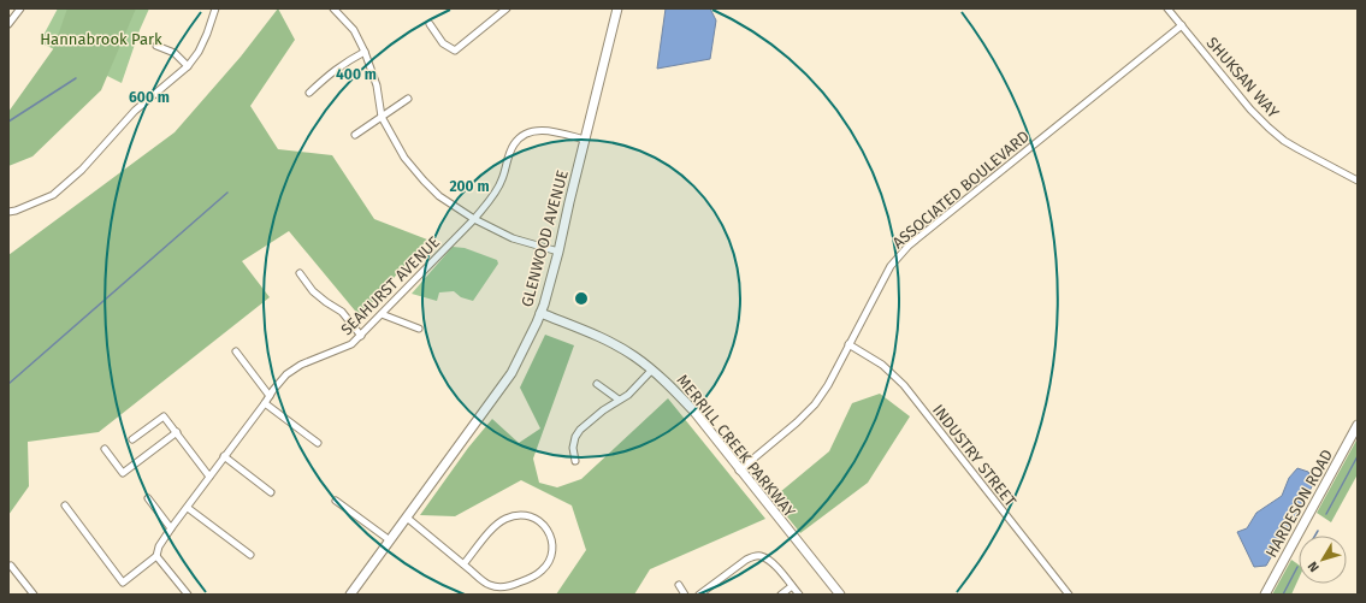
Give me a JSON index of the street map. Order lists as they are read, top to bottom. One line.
{"streets":{"street":["SHUKSAN WAY","ASSOCIATED BOULEVARD","GLENWOOD AVENUE","SEAHURST AVENUE","MERRILL CREEK PARKWAY","INDUSTRY STREET","HARDESON ROAD"]},"crossings":[["SHUKSAN WAY","ASSOCIATED BOULEVARD"],["ASSOCIATED BOULEVARD","MERRILL CREEK PARKWAY"],["ASSOCIATED BOULEVARD","INDUSTRY STREET"],["GLENWOOD AVENUE","SEAHURST AVENUE"],["GLENWOOD AVENUE","MERRILL CREEK PARKWAY"]],"parks":["Hannabrook Park"],"north":"bottom left","rings":["400 m","600 m","200 m"]}
